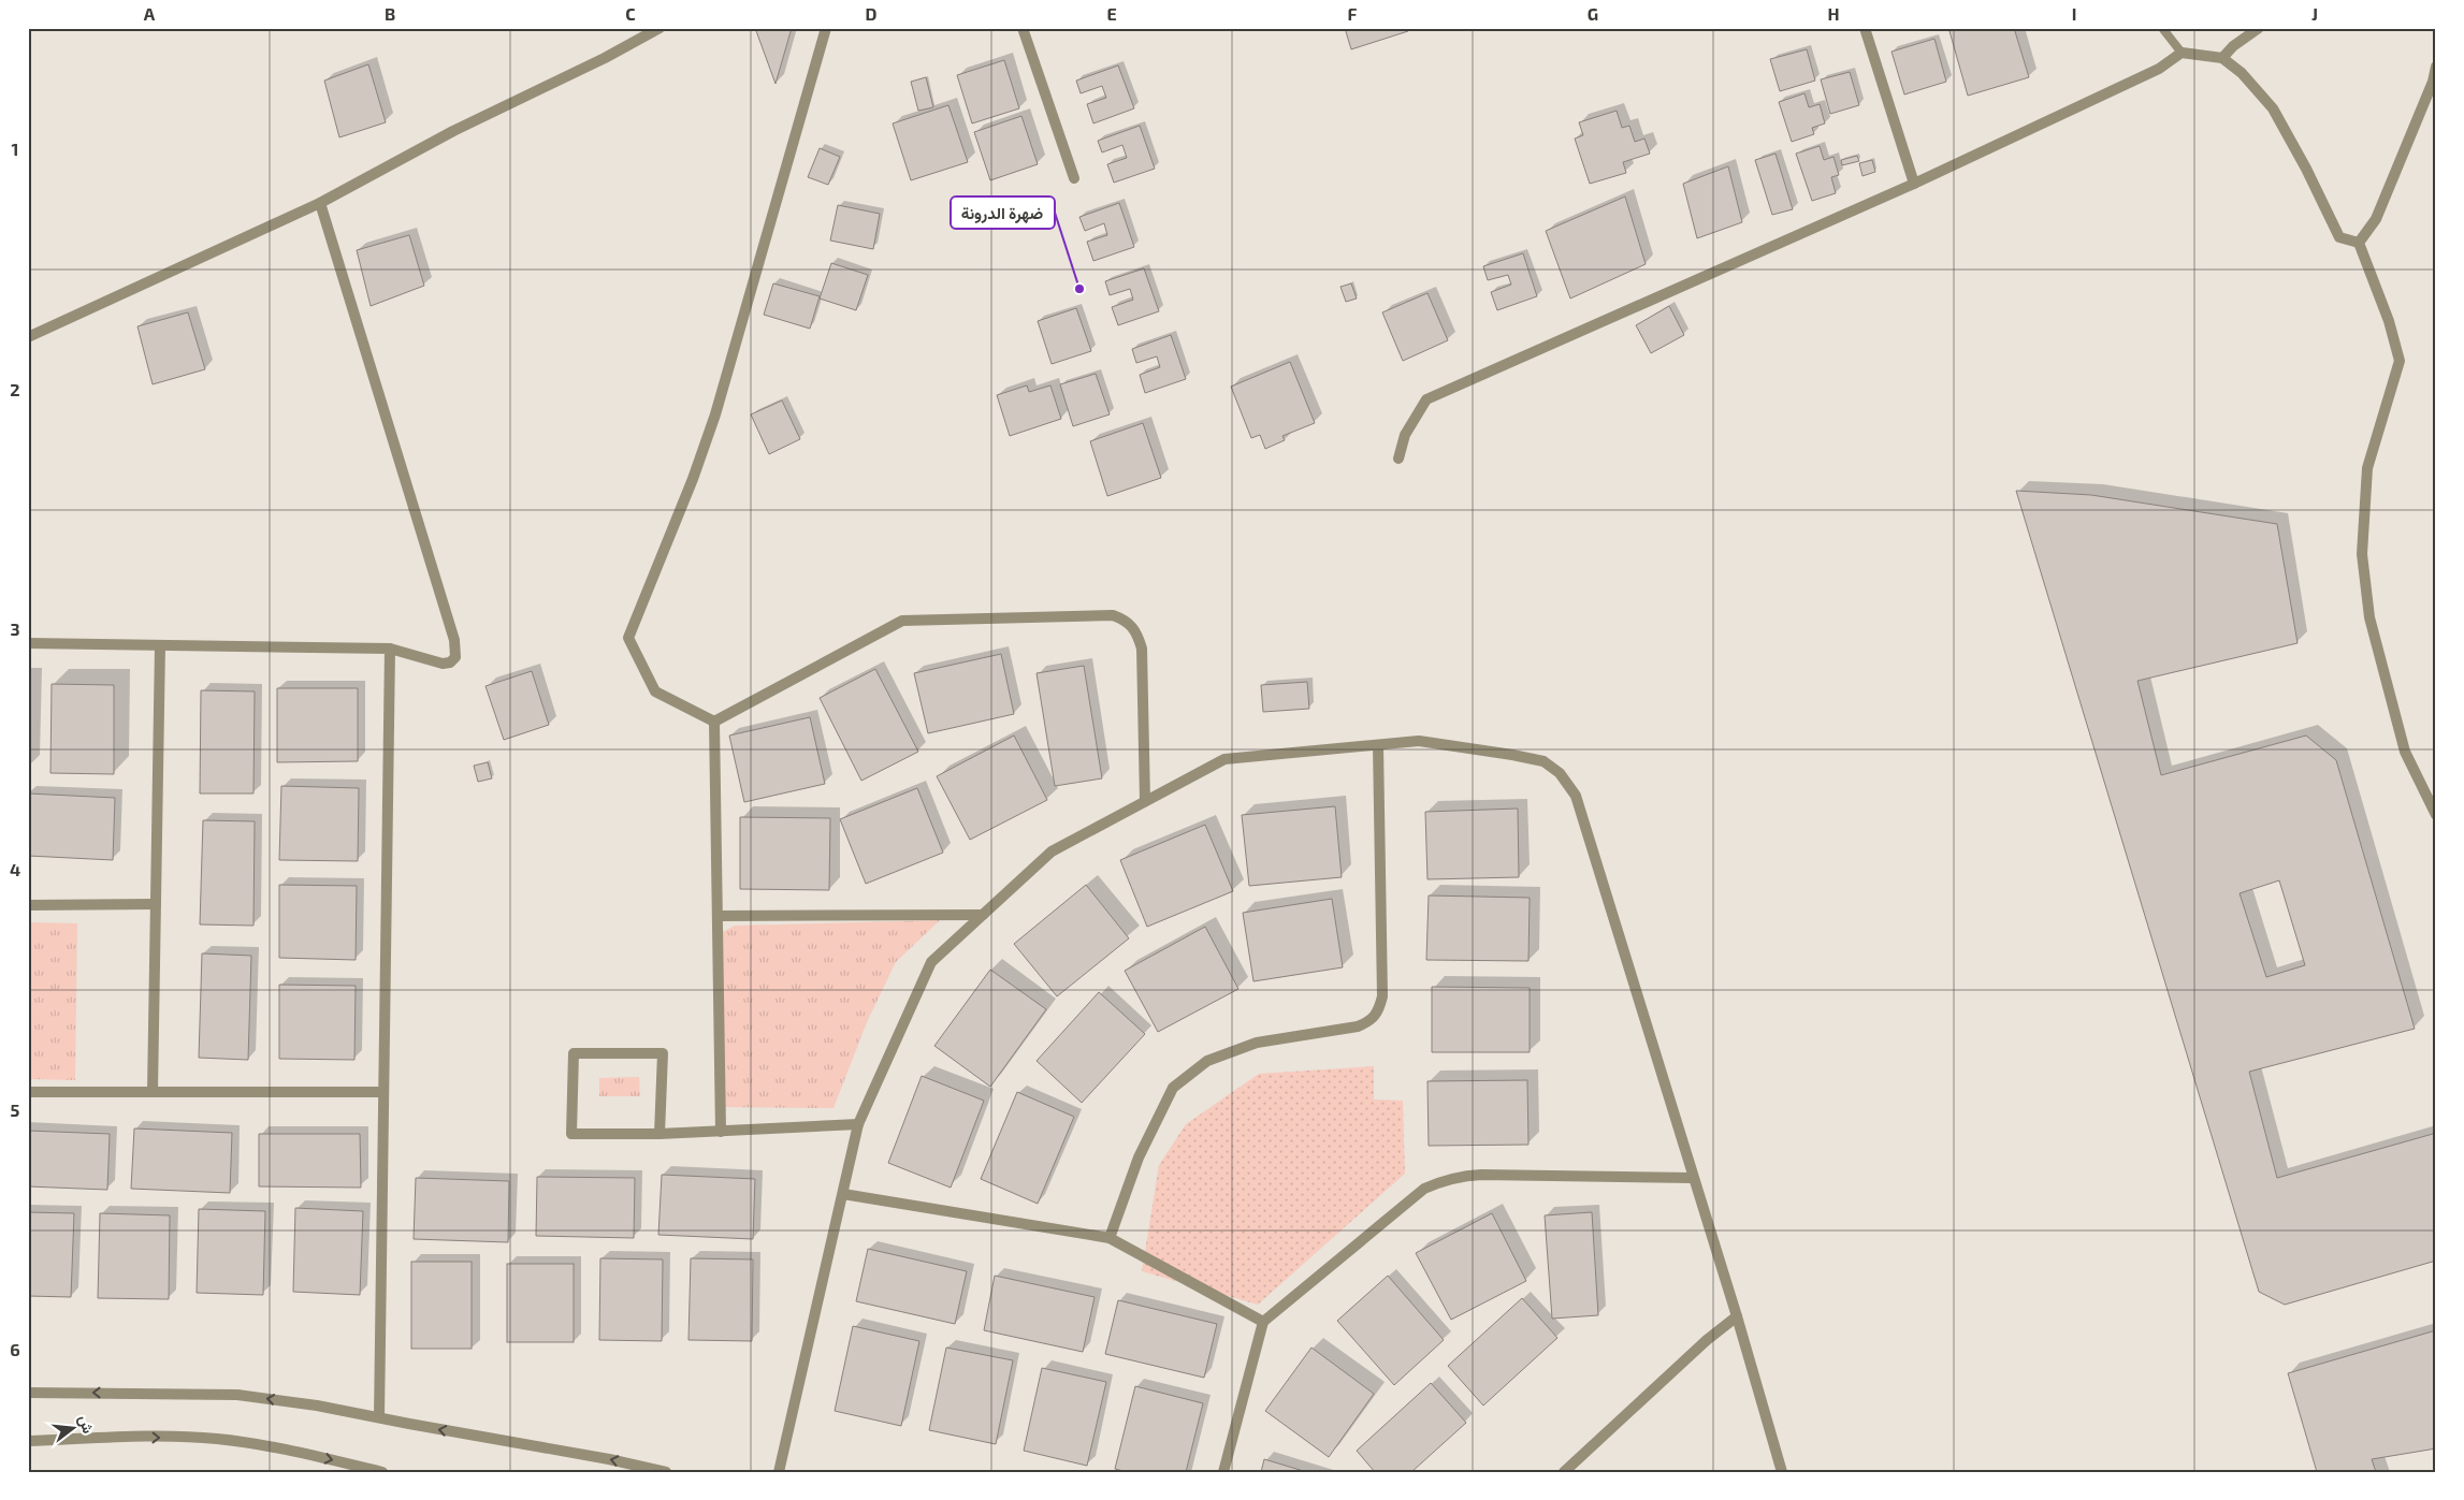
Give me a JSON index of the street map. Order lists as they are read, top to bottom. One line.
{"places":["ضهرة الدرونة"],"north":"right","grid":{"columns":["A","B","C","D","E","F","G","H","I","J"],"rows":["1","2","3","4","5","6"]}}
